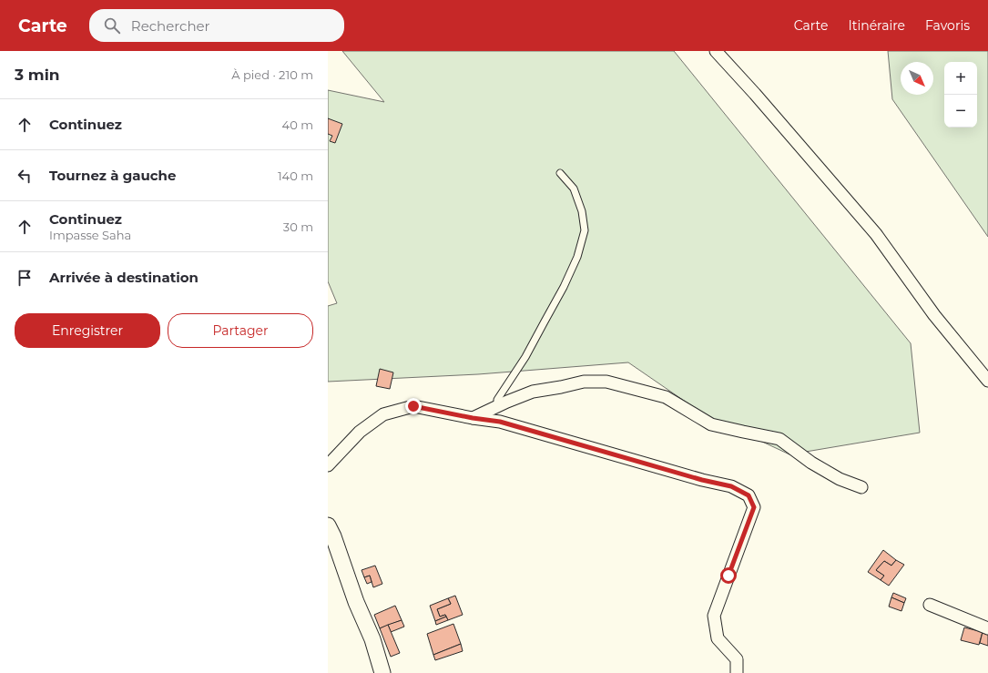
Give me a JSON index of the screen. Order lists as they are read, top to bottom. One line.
{"north":"bottom right","page":{"header":"Carte","search":"Rechercher","nav":["Carte","Itinéraire","Favoris"],"heading":["3 min","À pied · 210 m"],"map_buttons":["+","−"],"list":[["Continuez","40 m"],["Tournez à gauche","140 m"],["Continuez","Impasse Saha","30 m"],"Arrivée à destination"],"buttons":["Enregistrer","Partager"]}}
